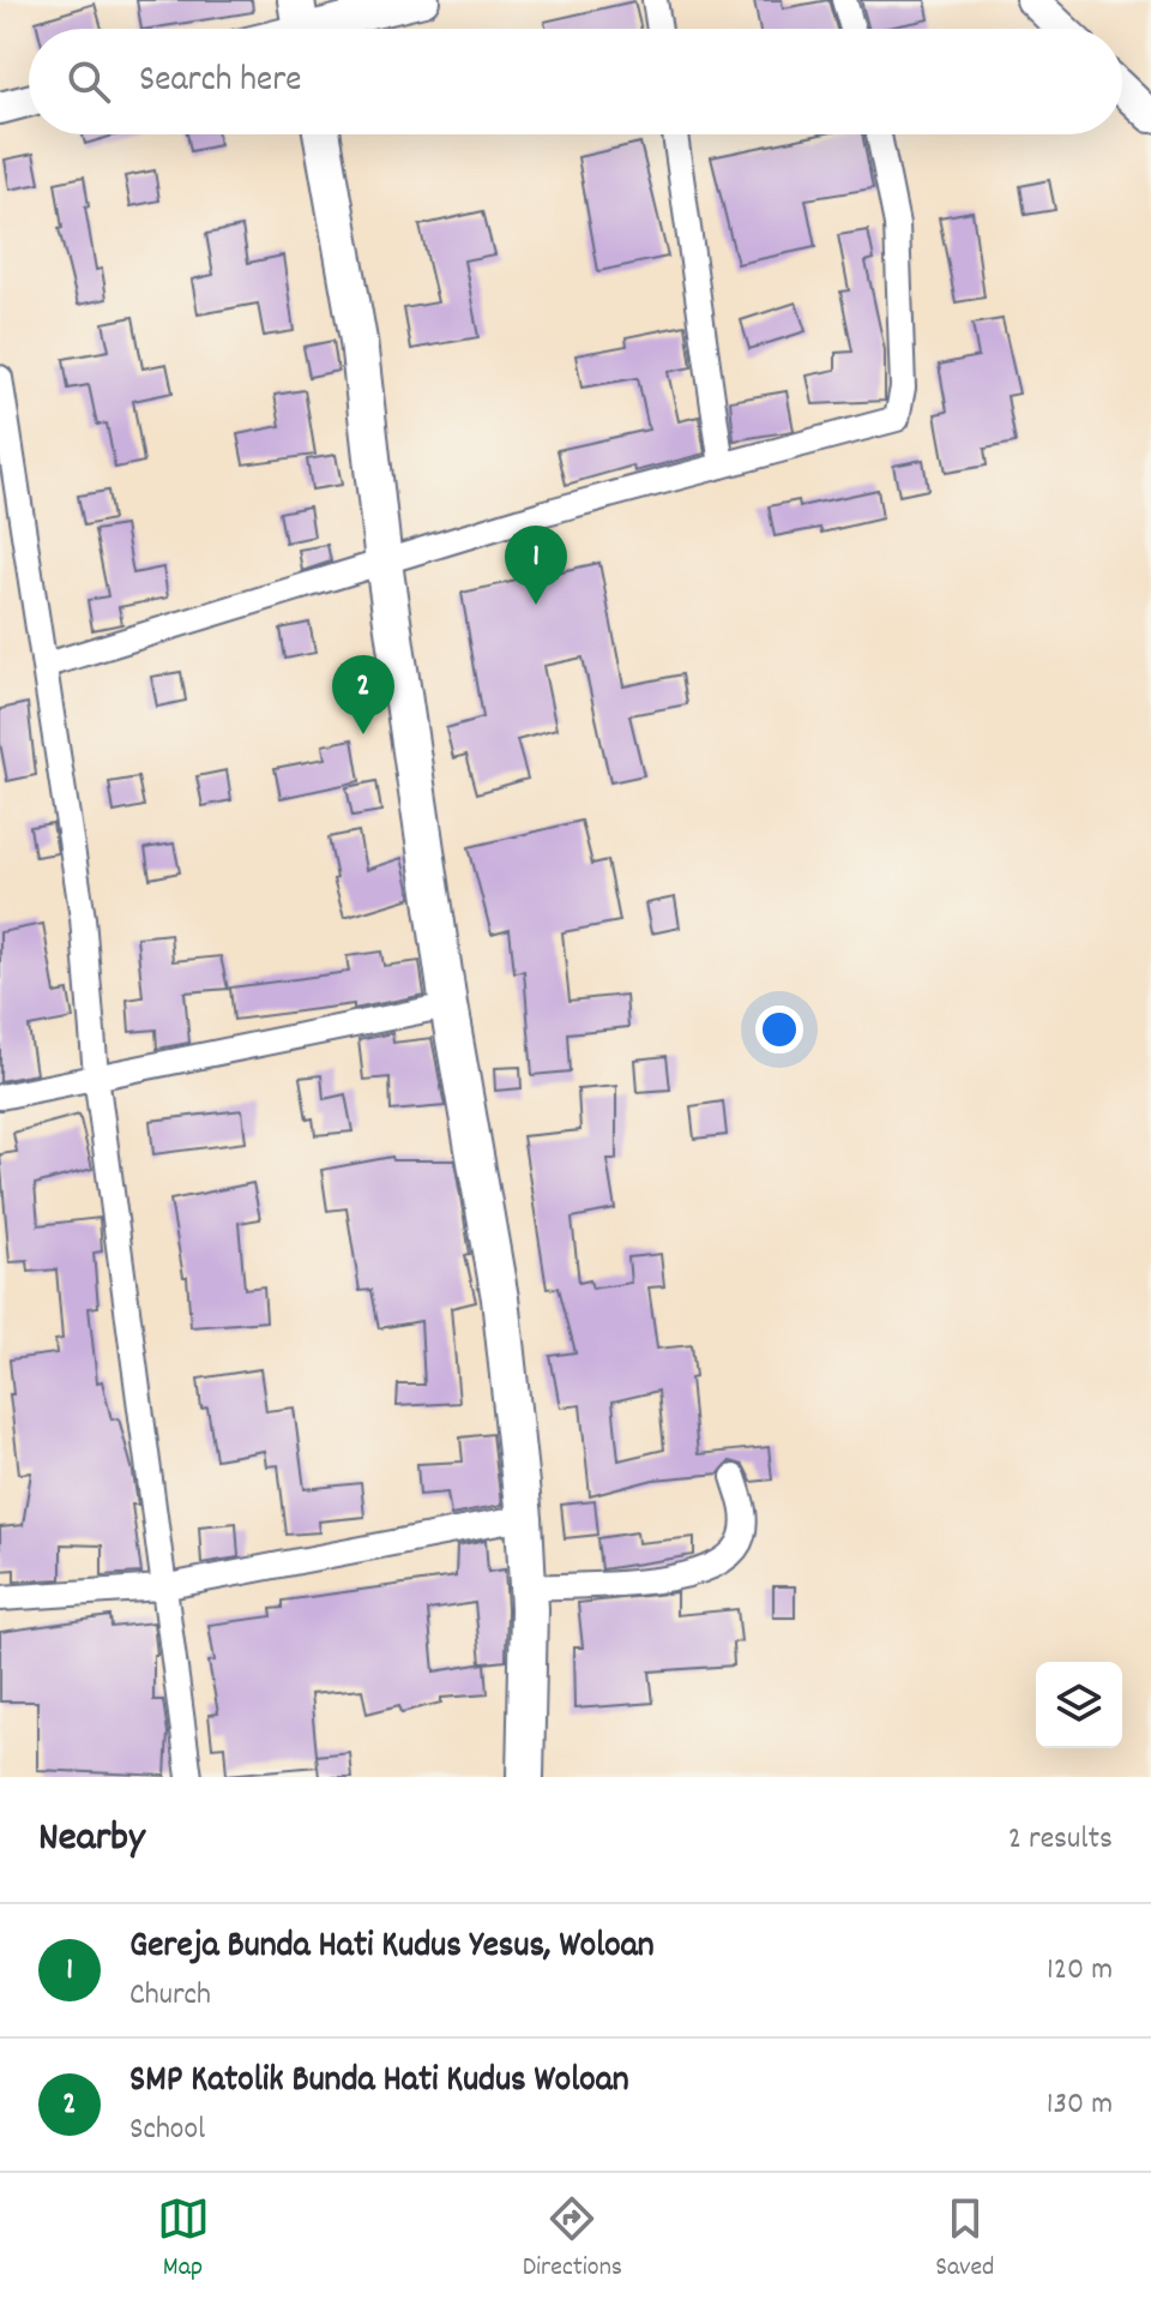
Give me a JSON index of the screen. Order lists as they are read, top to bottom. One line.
{"page":{"search":"Search here","pins":["1","2"],"heading":["Nearby","2 results"],"list":[{"mark":"1","name":"Gereja Bunda Hati Kudus Yesus, Woloan","note":"Church","value":"120 m"},{"mark":"2","name":"SMP Katolik Bunda Hati Kudus Woloan","note":"School","value":"130 m"}],"nav":["Map","Directions","Saved"]}}
